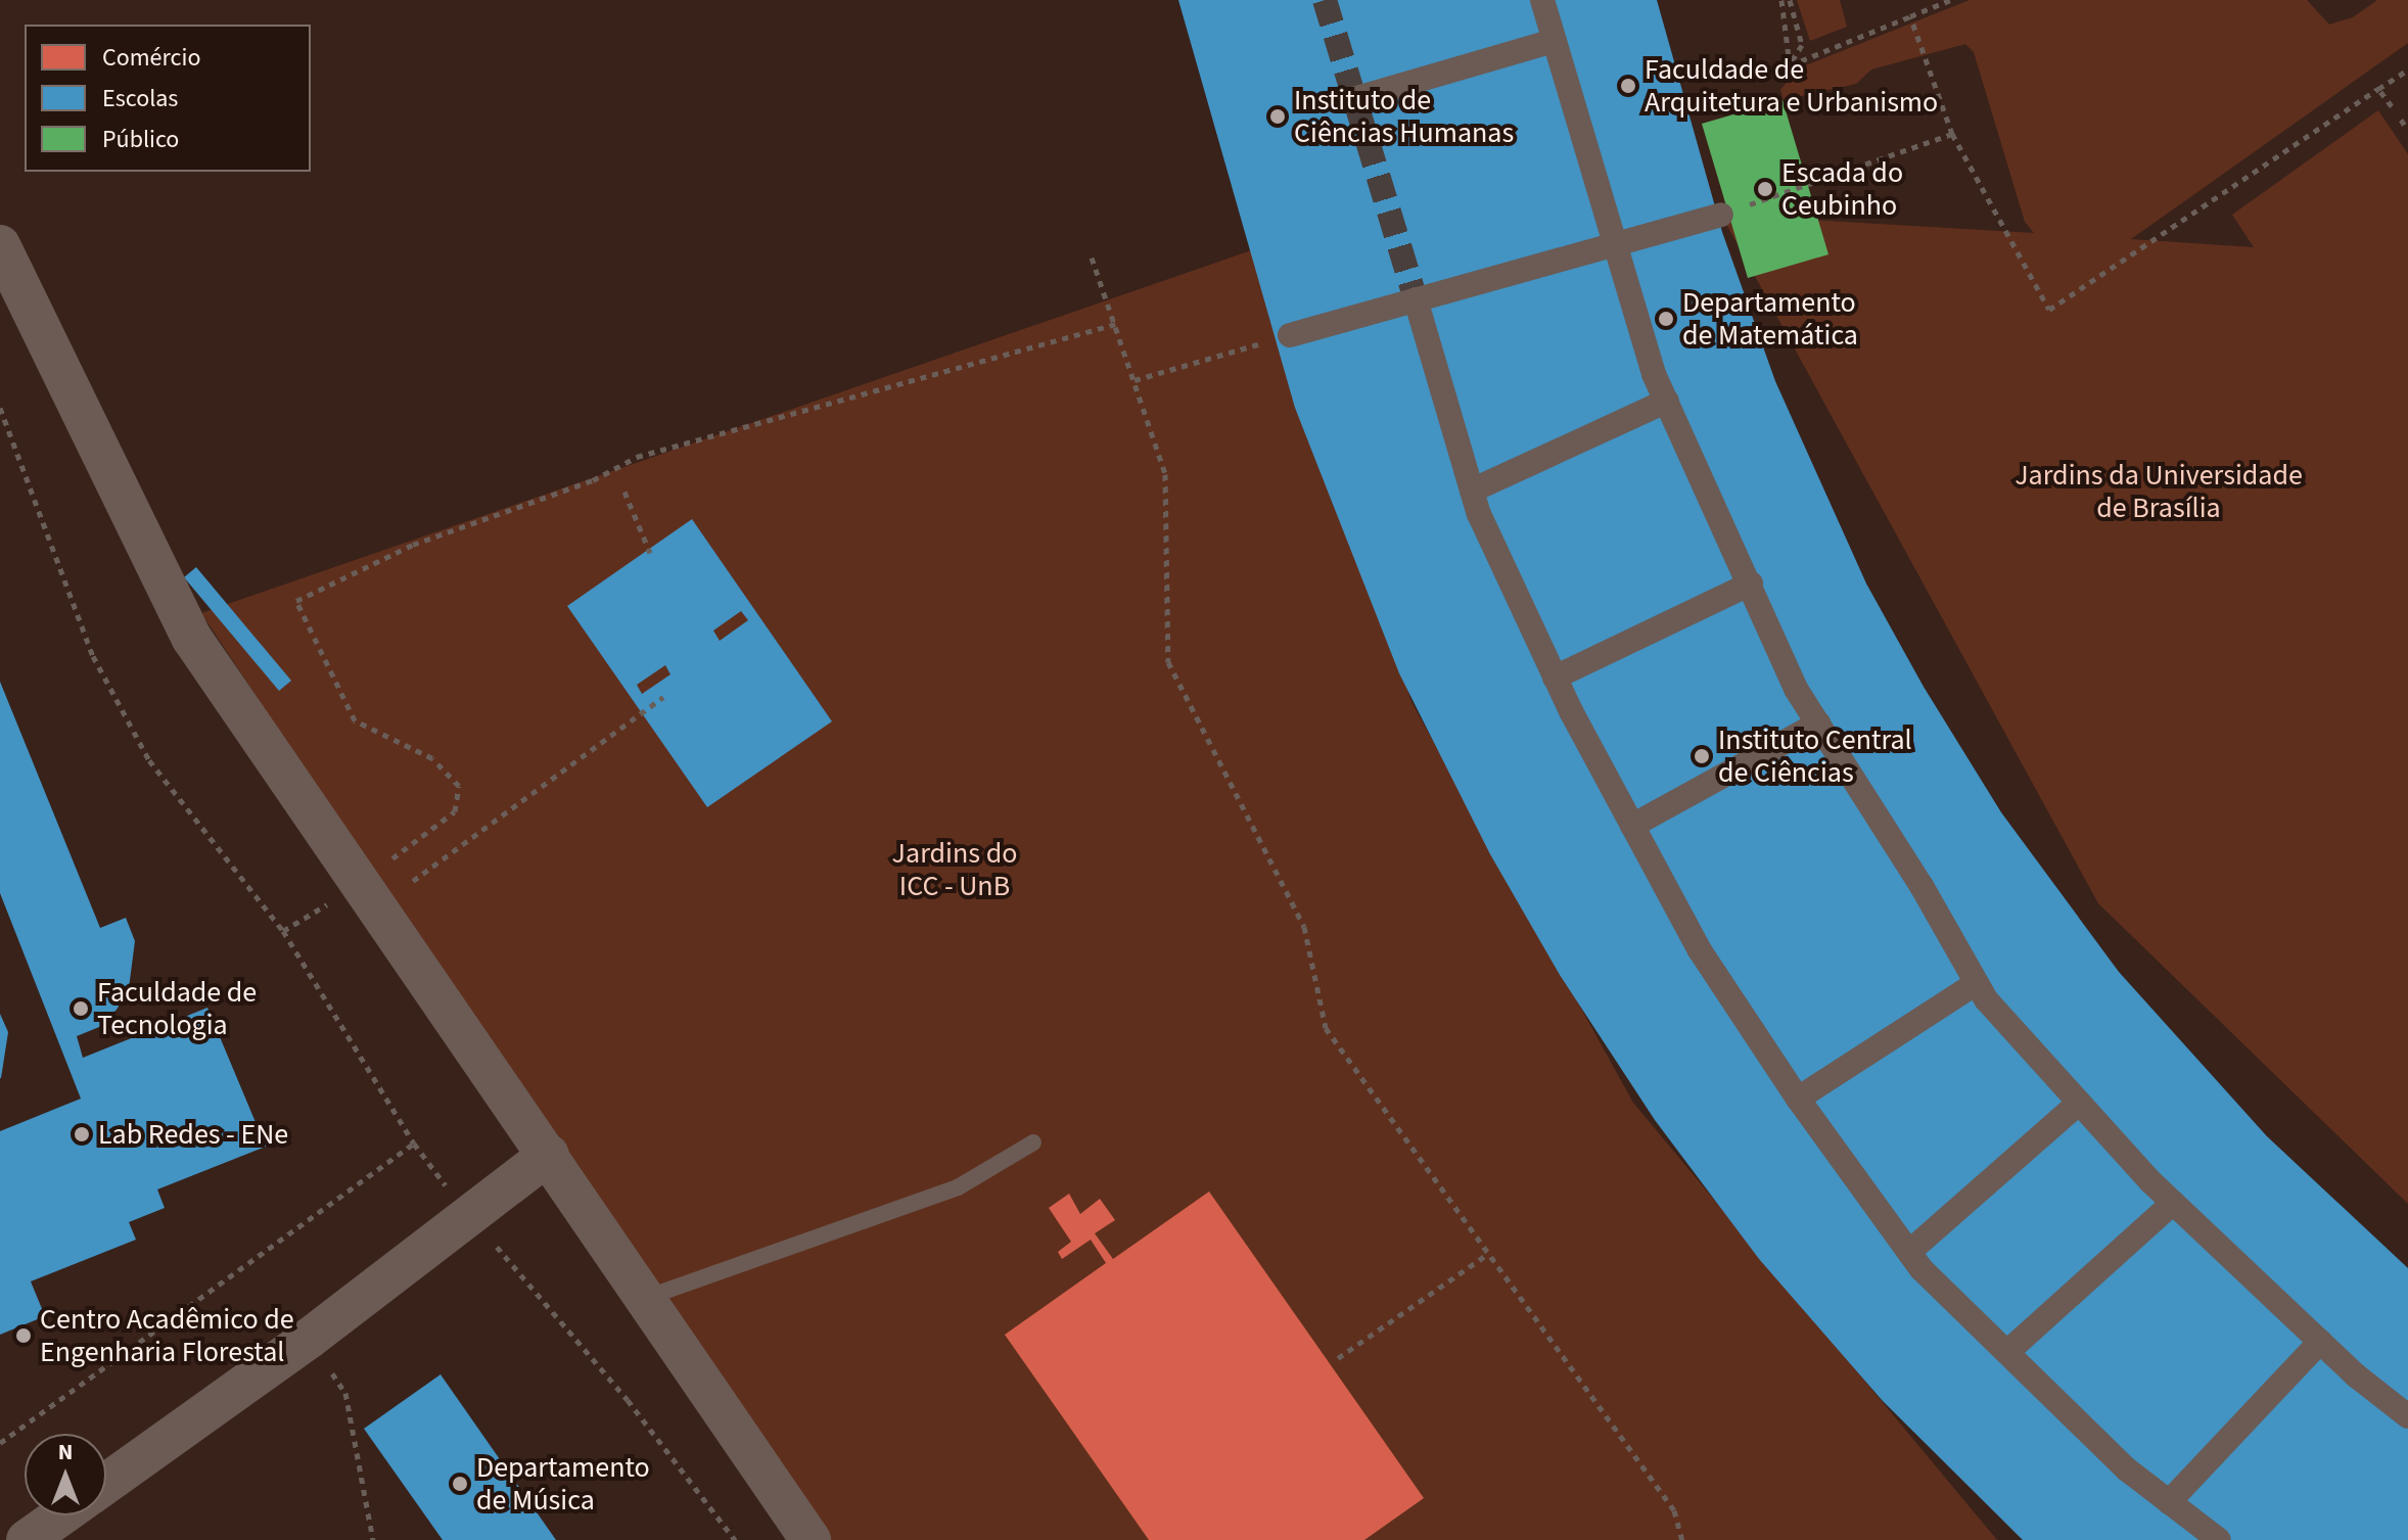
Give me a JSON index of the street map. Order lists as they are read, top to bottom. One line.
{"parks":["Jardins da Universidade de Brasília","Jardins do ICC - UnB"],"places":["Faculdade de Arquitetura e Urbanismo","Instituto de Ciências Humanas","Escada do Ceubinho","Departamento de Matemática","Instituto Central de Ciências","Faculdade de Tecnologia","Lab Redes - ENe","Centro Acadêmico de Engenharia Florestal","Departamento de Música"],"legend":["Comércio","Escolas","Público"],"north":"top"}
